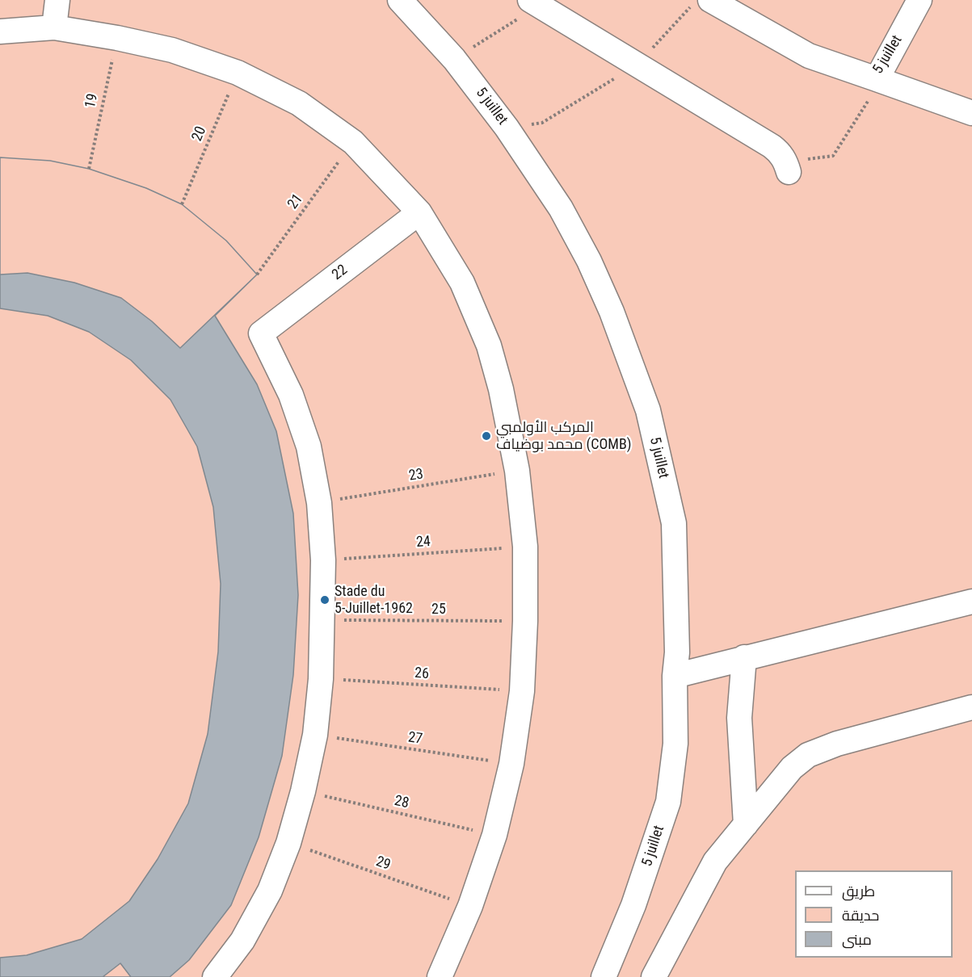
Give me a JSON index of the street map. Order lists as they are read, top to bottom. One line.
{"streets":{"lane":["5 juillet","22"],"path":["19","20","21","23","24","25","26","27","28","29"]},"crossings":[["22","23"]],"places":["المركب الأولمبي محمد بوضياف (COMB)","Stade du 5-Juillet-1962"],"legend":["طريق","حديقة","مبنى"]}
